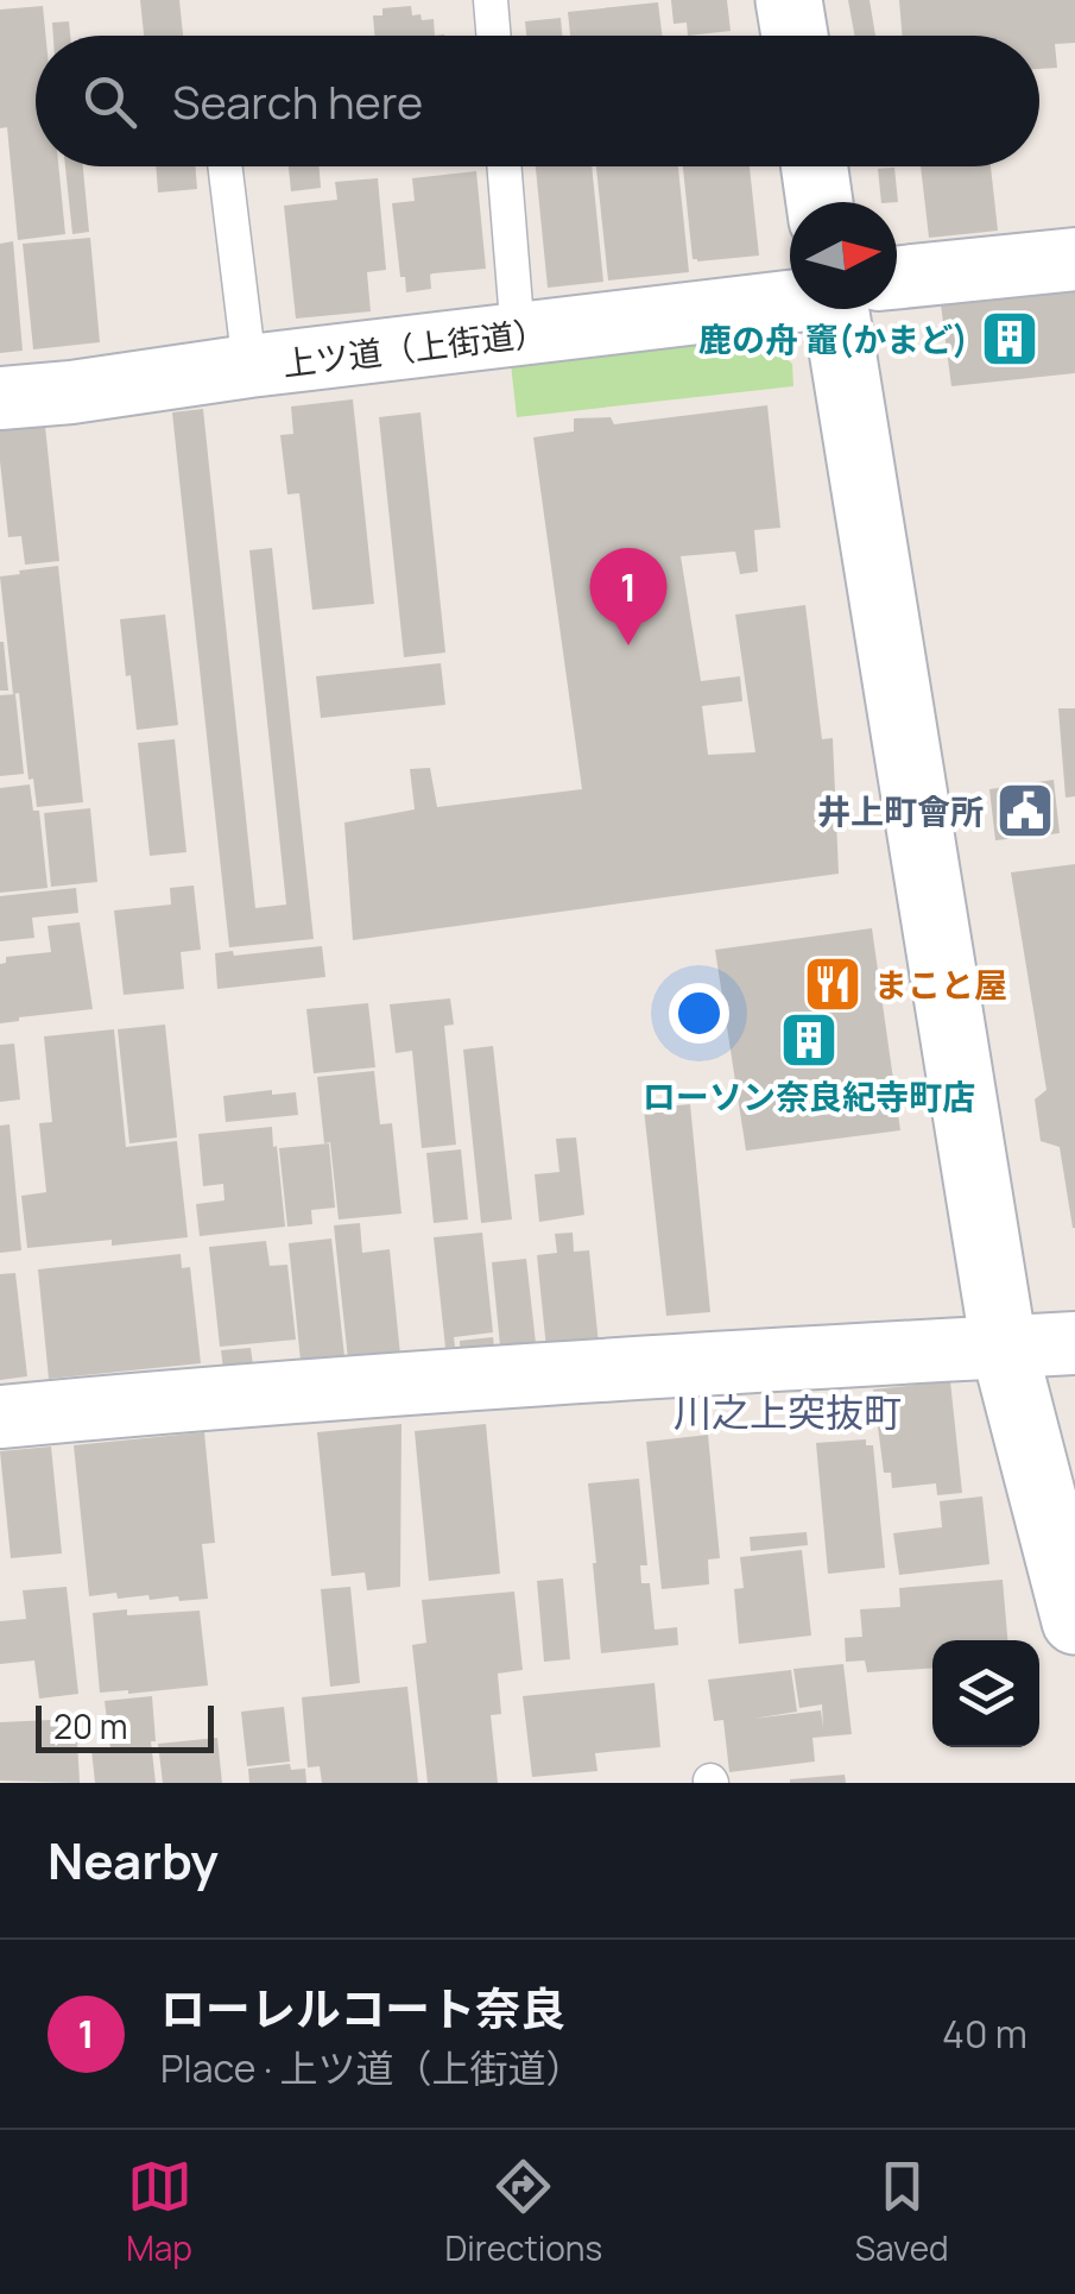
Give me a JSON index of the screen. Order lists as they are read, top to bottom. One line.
{"streets":{"street":["上ツ道（上街道）"]},"districts":["川之上突抜町"],"places":{"building":["鹿の舟 竈(かまど)","ローソン奈良紀寺町店"],"public building":["井上町會所"],"restaurant":["まこと屋"]},"scale_bar":"20 m","north":"right","page":{"search":"Search here","pins":"1","scale":"20 m","heading":"Nearby","list":[{"mark":"1","name":"ローレルコート奈良","note":"Place · 上ツ道（上街道）","value":"40 m"}],"nav":["Map","Directions","Saved"]}}
